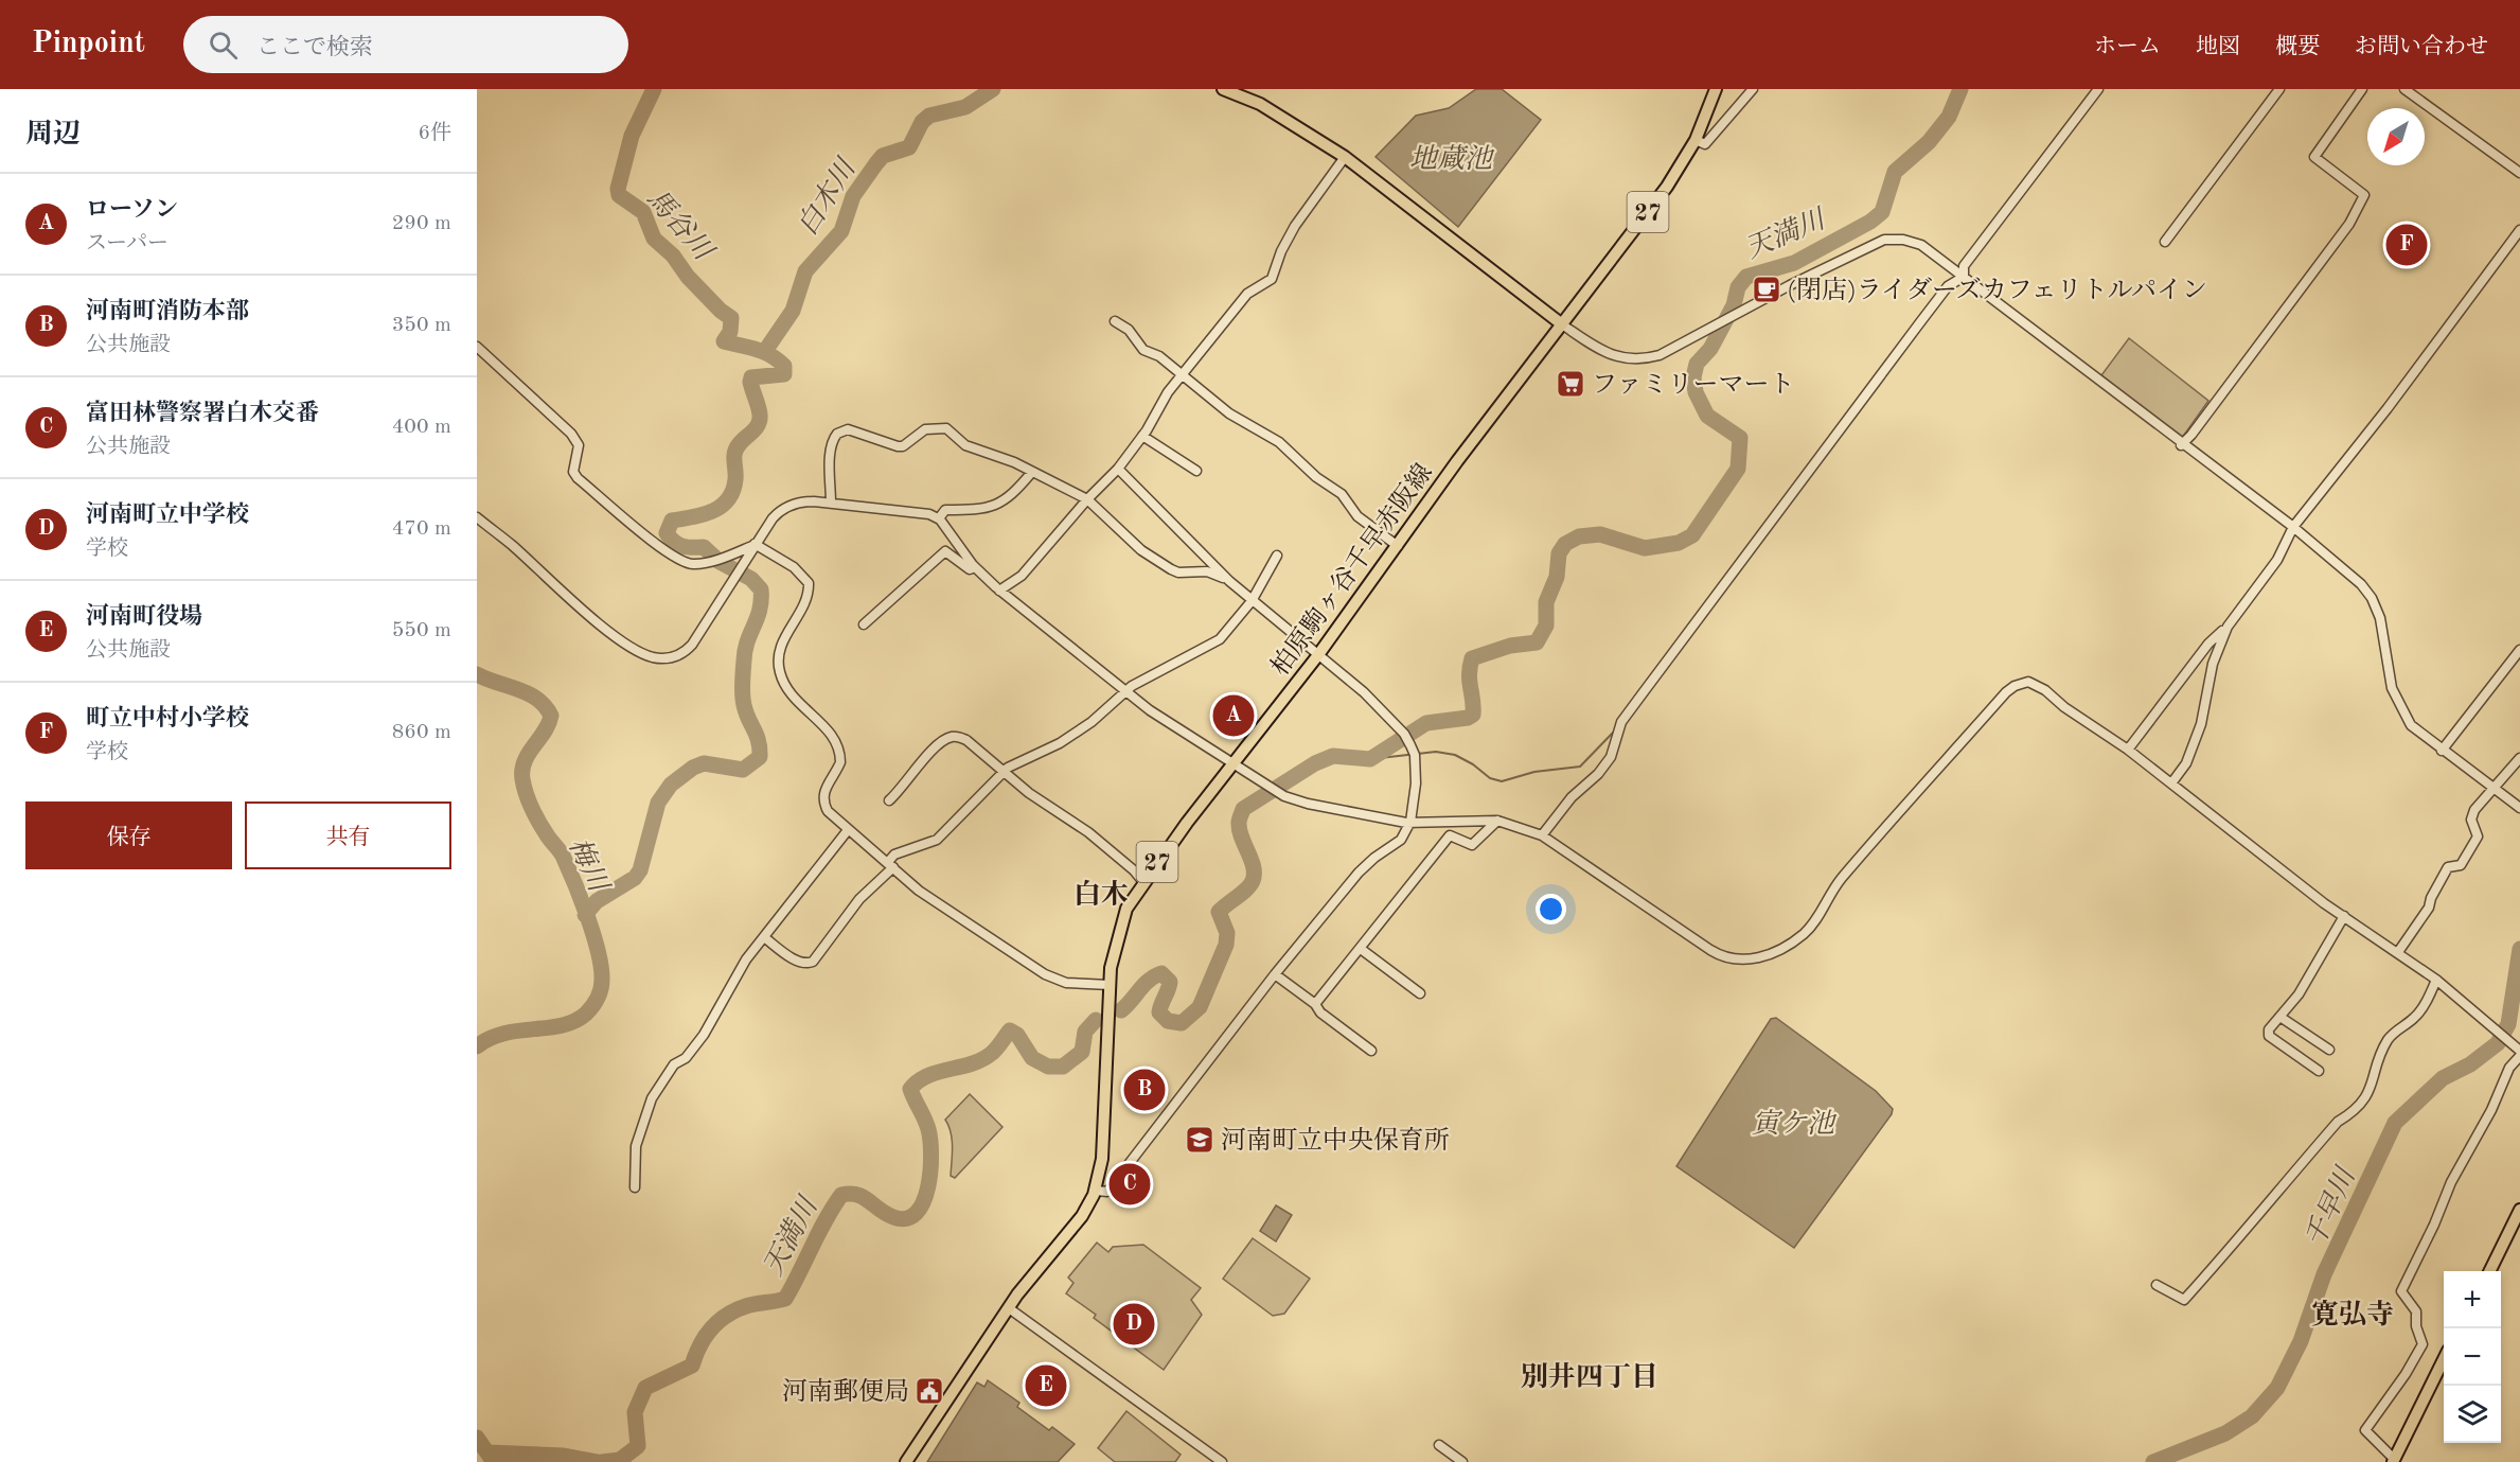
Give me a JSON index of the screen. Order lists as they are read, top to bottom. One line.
{"streets":{"main road":["27","柏原駒ヶ谷千早赤阪線"]},"districts":["白木","寛弘寺","別井四丁目"],"water":["地蔵池","白木川","馬谷川","天満川","梅川","寅ケ池","千早川"],"places":{"cafe":["(閉店)ライダーズカフェリトルパイン"],"supermarket":["ファミリーマート"],"school or university":["河南町立中央保育所"],"public building":["河南郵便局"]},"north":"bottom left","page":{"header":"Pinpoint","search":"ここで検索","nav":["ホーム","地図","概要","お問い合わせ"],"heading":["周辺","6件"],"list":[{"mark":"A","name":"ローソン","note":"スーパー","value":"290 m"},{"mark":"B","name":"河南町消防本部","note":"公共施設","value":"350 m"},{"mark":"C","name":"富田林警察署白木交番","note":"公共施設","value":"400 m"},{"mark":"D","name":"河南町立中学校","note":"学校","value":"470 m"},{"mark":"E","name":"河南町役場","note":"公共施設","value":"550 m"},{"mark":"F","name":"町立中村小学校","note":"学校","value":"860 m"}],"pins":["F","A","B","C","D","E"],"buttons":["保存","共有"],"map_buttons":["+","−"]}}
